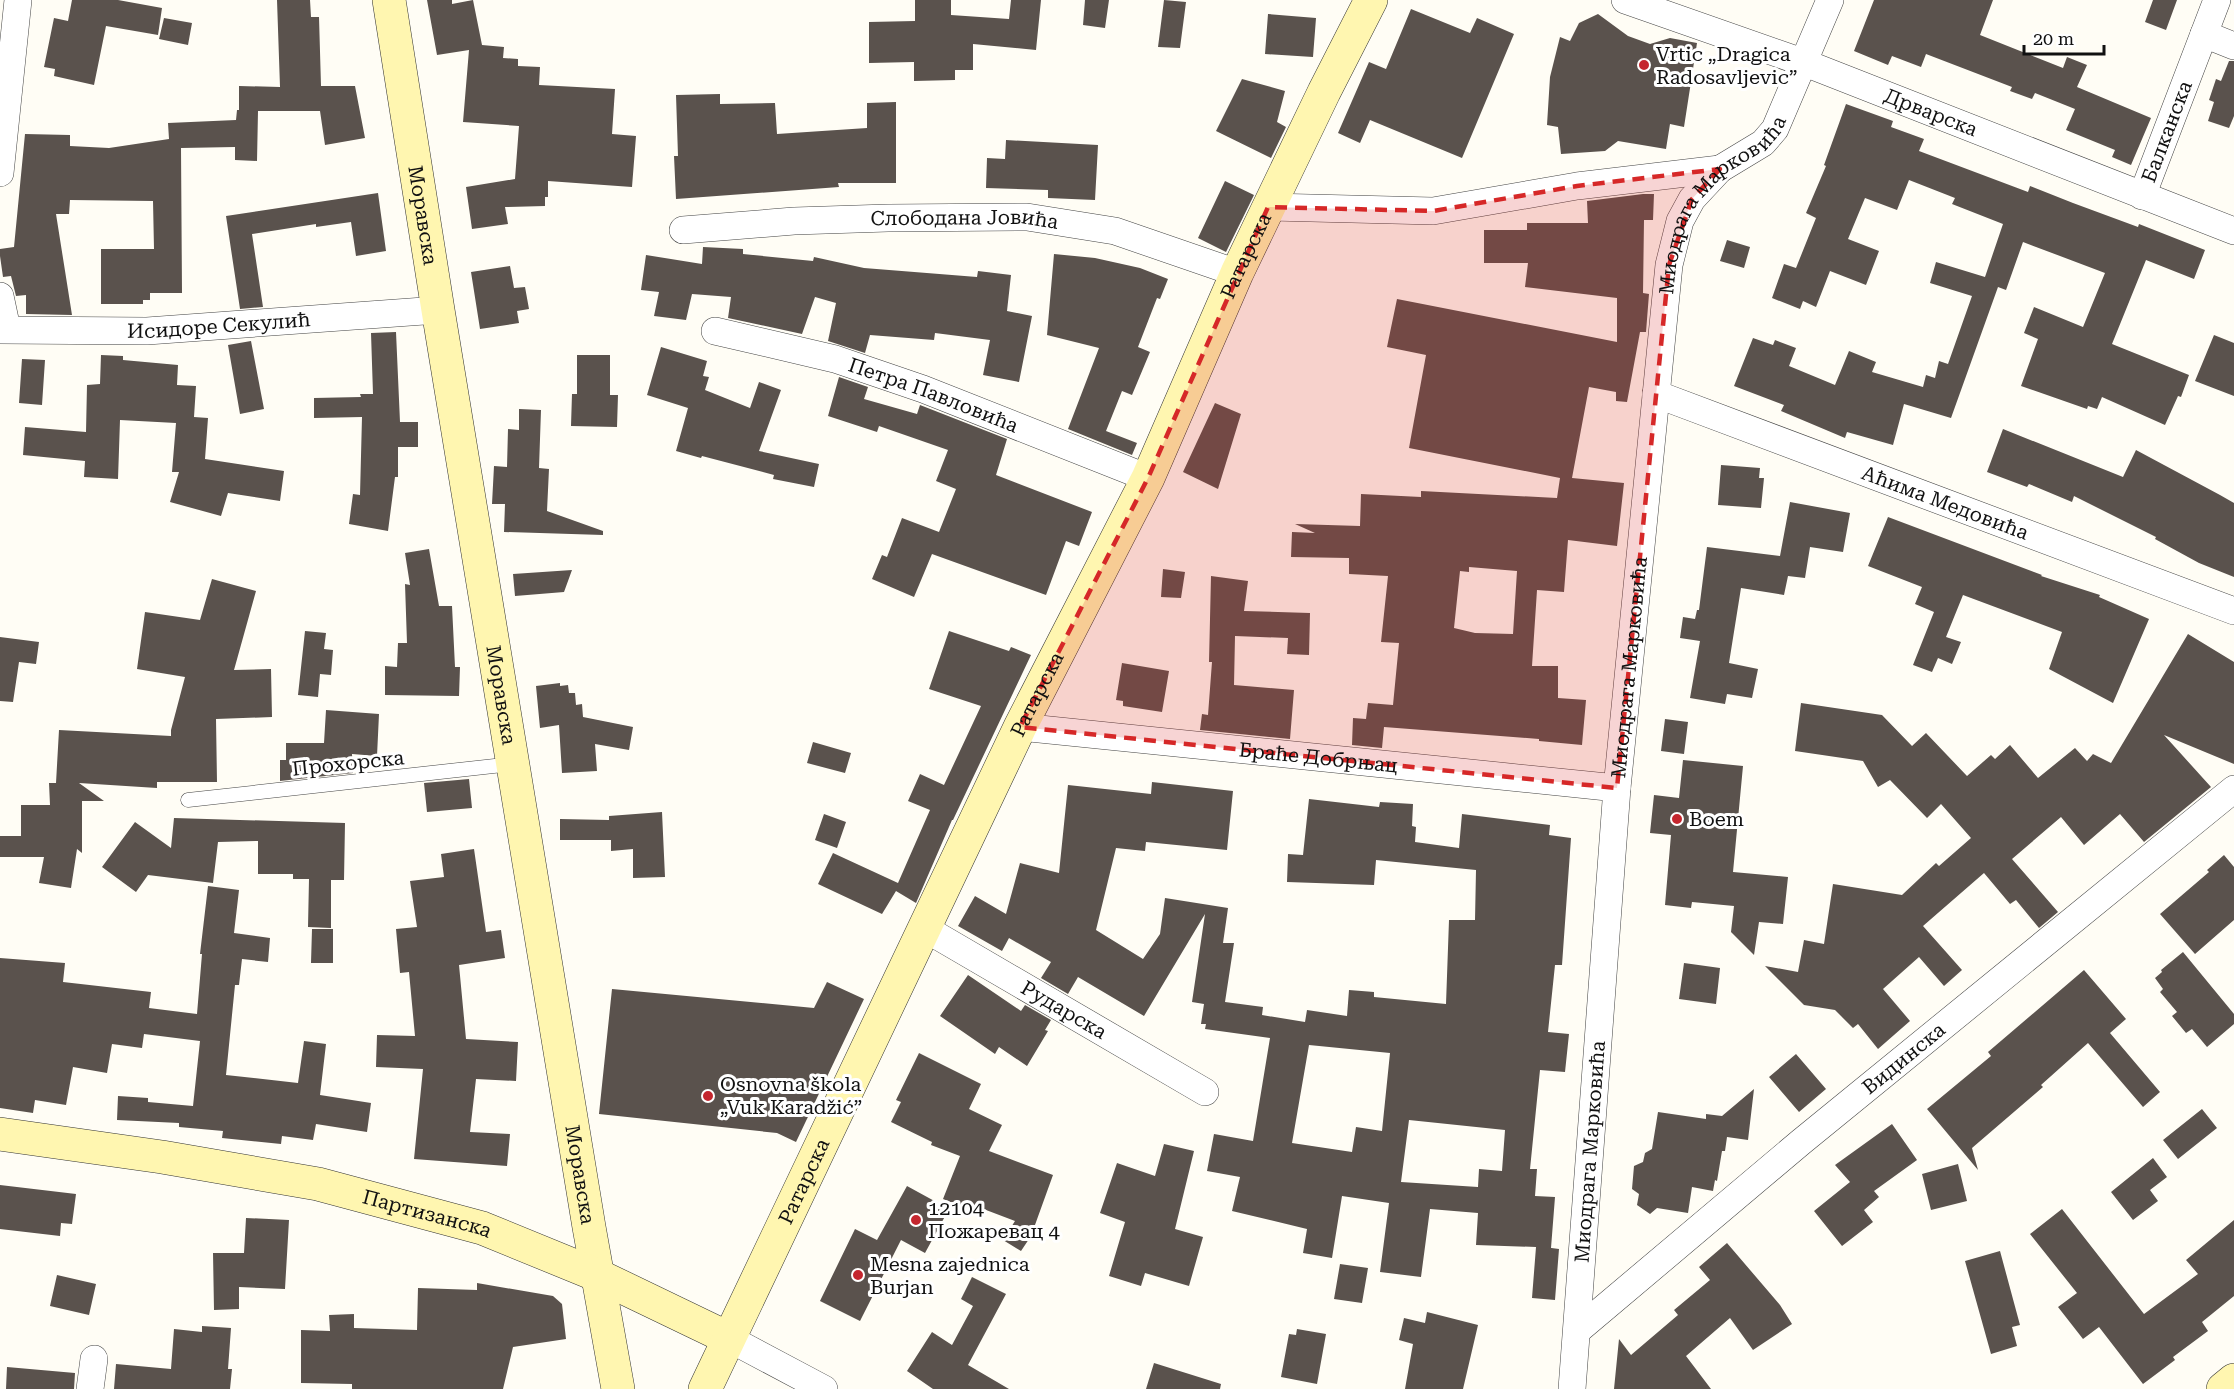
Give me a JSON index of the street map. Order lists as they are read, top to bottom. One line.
{"streets":{"street":["Дрварска","Балканска","Миодрага Марковића","Моравска","Слободана Јовића","Ратарска","Исидоре Секулић","Петра Павловића","Аћима Медовића","Браће Добрњац","Рударска","Видинска","Партизанска"],"lane":["Прохорска"]},"crossings":[["Дрварска","Балканска"],["Дрварска","Миодрага Марковића"],["Миодрага Марковића","Аћима Медовића"],["Миодрага Марковића","Браће Добрњац"],["Миодрага Марковића","Видинска"],["Моравска","Исидоре Секулић"],["Моравска","Прохорска"],["Моравска","Партизанска"],["Слободана Јовића","Ратарска"],["Ратарска","Петра Павловића"],["Ратарска","Браће Добрњац"],["Ратарска","Рударска"],["Ратарска","Партизанска"]],"places":["Vrtic „Dragica Radosavljevic”","Boem","Osnovna škola „Vuk Karadžić”","12104 Пожаревац 4","Mesna zajednica Burjan"],"scale_bar":"20 m"}
